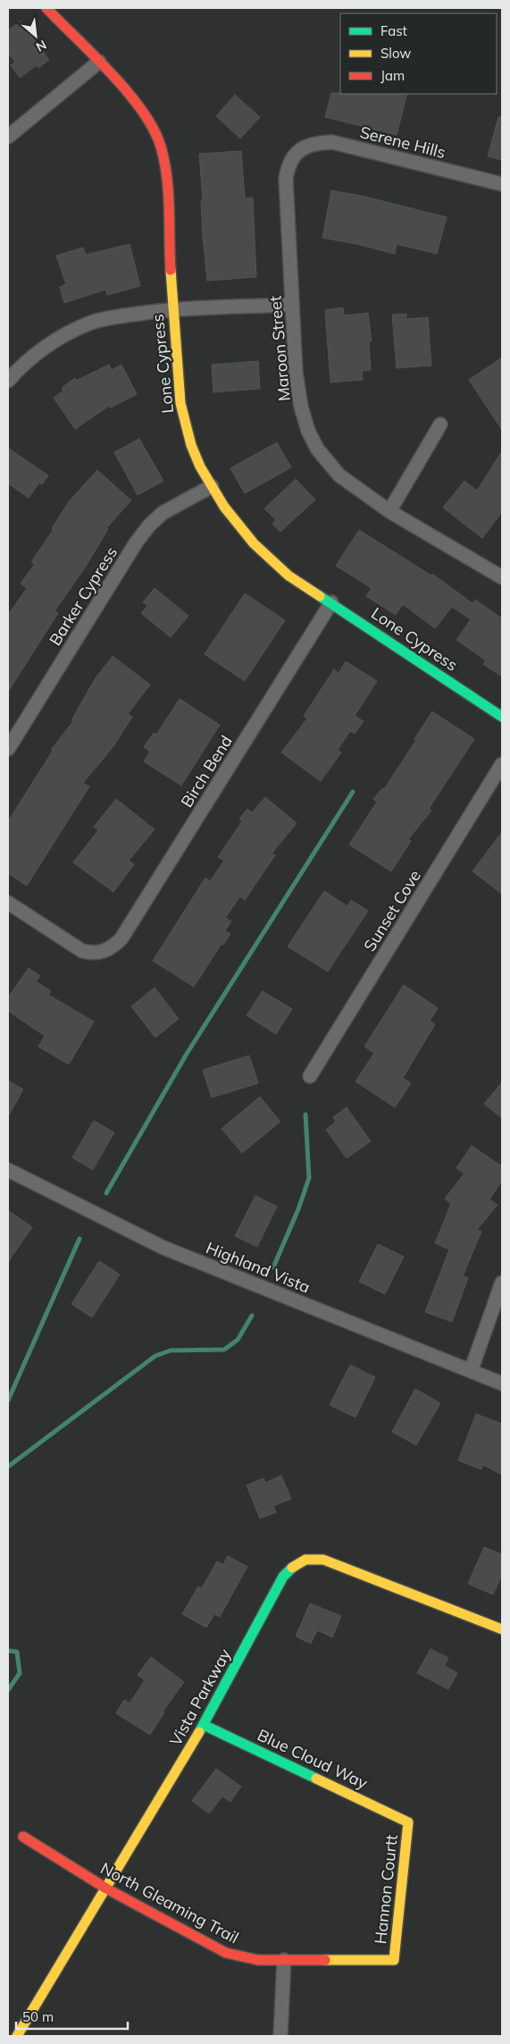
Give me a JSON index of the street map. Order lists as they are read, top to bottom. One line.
{"streets":{"street":["Serene Hills","Maroon Street","Lone Cypress","Barker Cypress","Birch Bend","Sunset Cove","Highland Vista","Vista Parkway","Blue Cloud Way","Hannon Courtt","North Gleaming Trail"]},"crossings":[["Serene Hills","Maroon Street"],["Lone Cypress","Barker Cypress"],["Lone Cypress","Birch Bend"],["Vista Parkway","Blue Cloud Way"],["Vista Parkway","North Gleaming Trail"],["Blue Cloud Way","Hannon Courtt"],["Hannon Courtt","North Gleaming Trail"]],"legend":["Fast","Slow","Jam"],"scale_bar":"50 m","north":"bottom right"}
